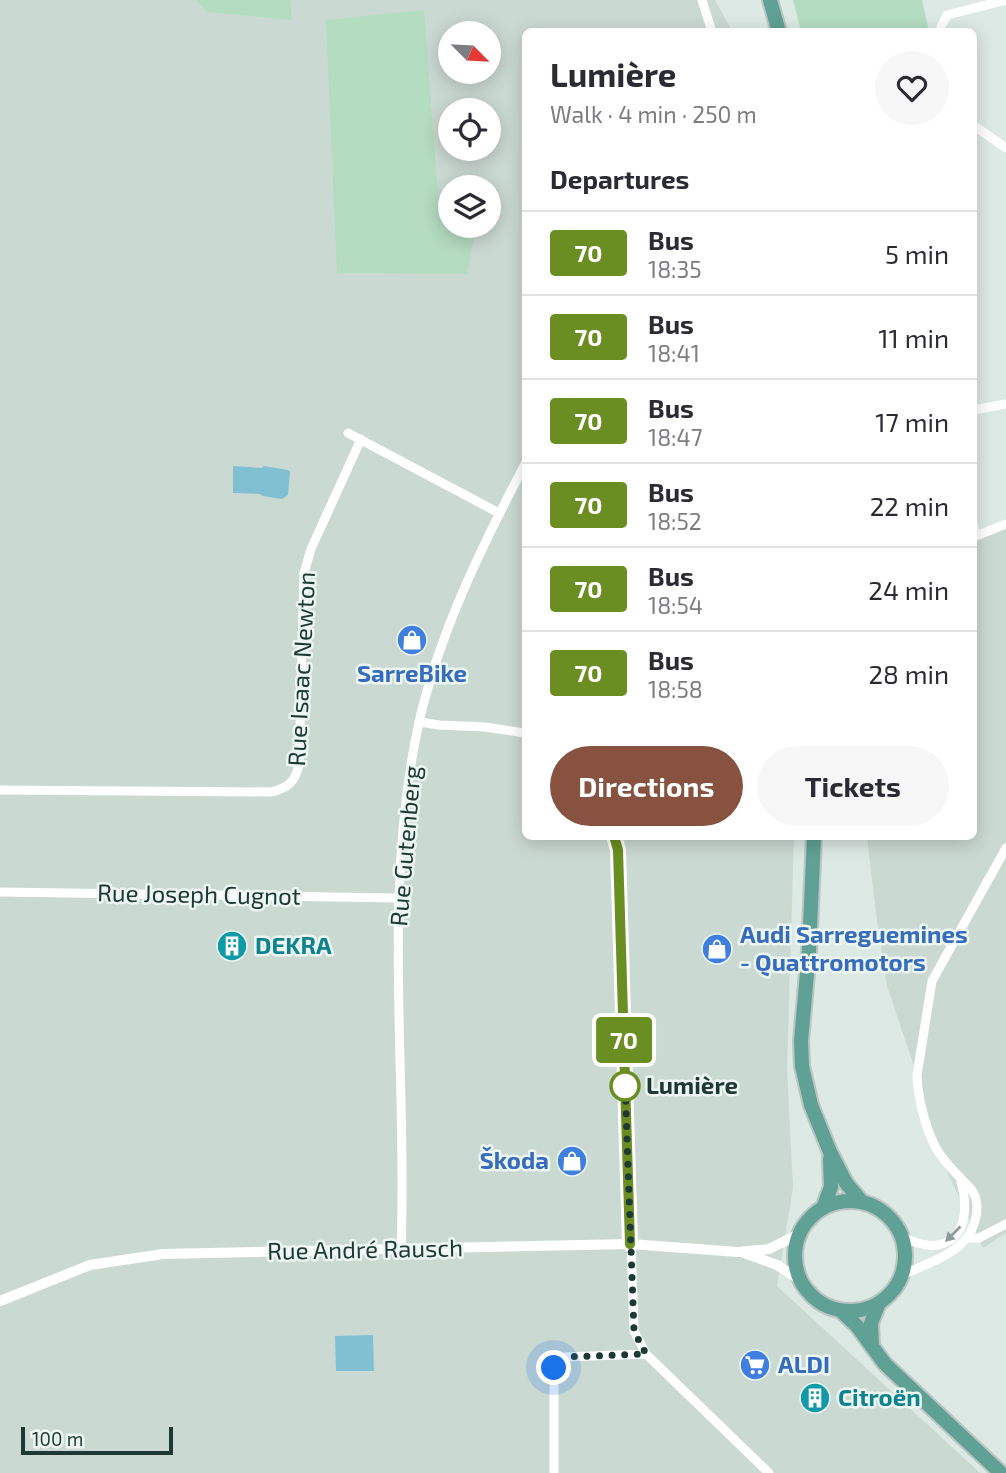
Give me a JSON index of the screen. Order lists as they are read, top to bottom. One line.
{"streets":{"street":["Rue Isaac Newton","Rue Gutenberg","Rue Joseph Cugnot","Rue André Rausch"]},"crossings":[["Rue Gutenberg","Rue Joseph Cugnot"],["Rue Gutenberg","Rue André Rausch"]],"places":{"shop":["SarreBike","Audi Sarreguemines - Quattromotors","Škoda"],"building":["DEKRA","Citroën"],"other":["Lumière"],"supermarket":["ALDI"]},"lines":["bus line 70"],"scale_bar":"100 m","north":"bottom right","page":{"on_map":"70","heading":[["Lumière","Walk · 4 min · 250 m"],"Departures"],"list":[{"mark":"70","name":"Bus","note":"18:35","value":"5 min"},{"mark":"70","name":"Bus","note":"18:41","value":"11 min"},{"mark":"70","name":"Bus","note":"18:47","value":"17 min"},{"mark":"70","name":"Bus","note":"18:52","value":"22 min"},{"mark":"70","name":"Bus","note":"18:54","value":"24 min"},{"mark":"70","name":"Bus","note":"18:58","value":"28 min"}],"buttons":["Directions","Tickets"],"scale":"100 m"}}
